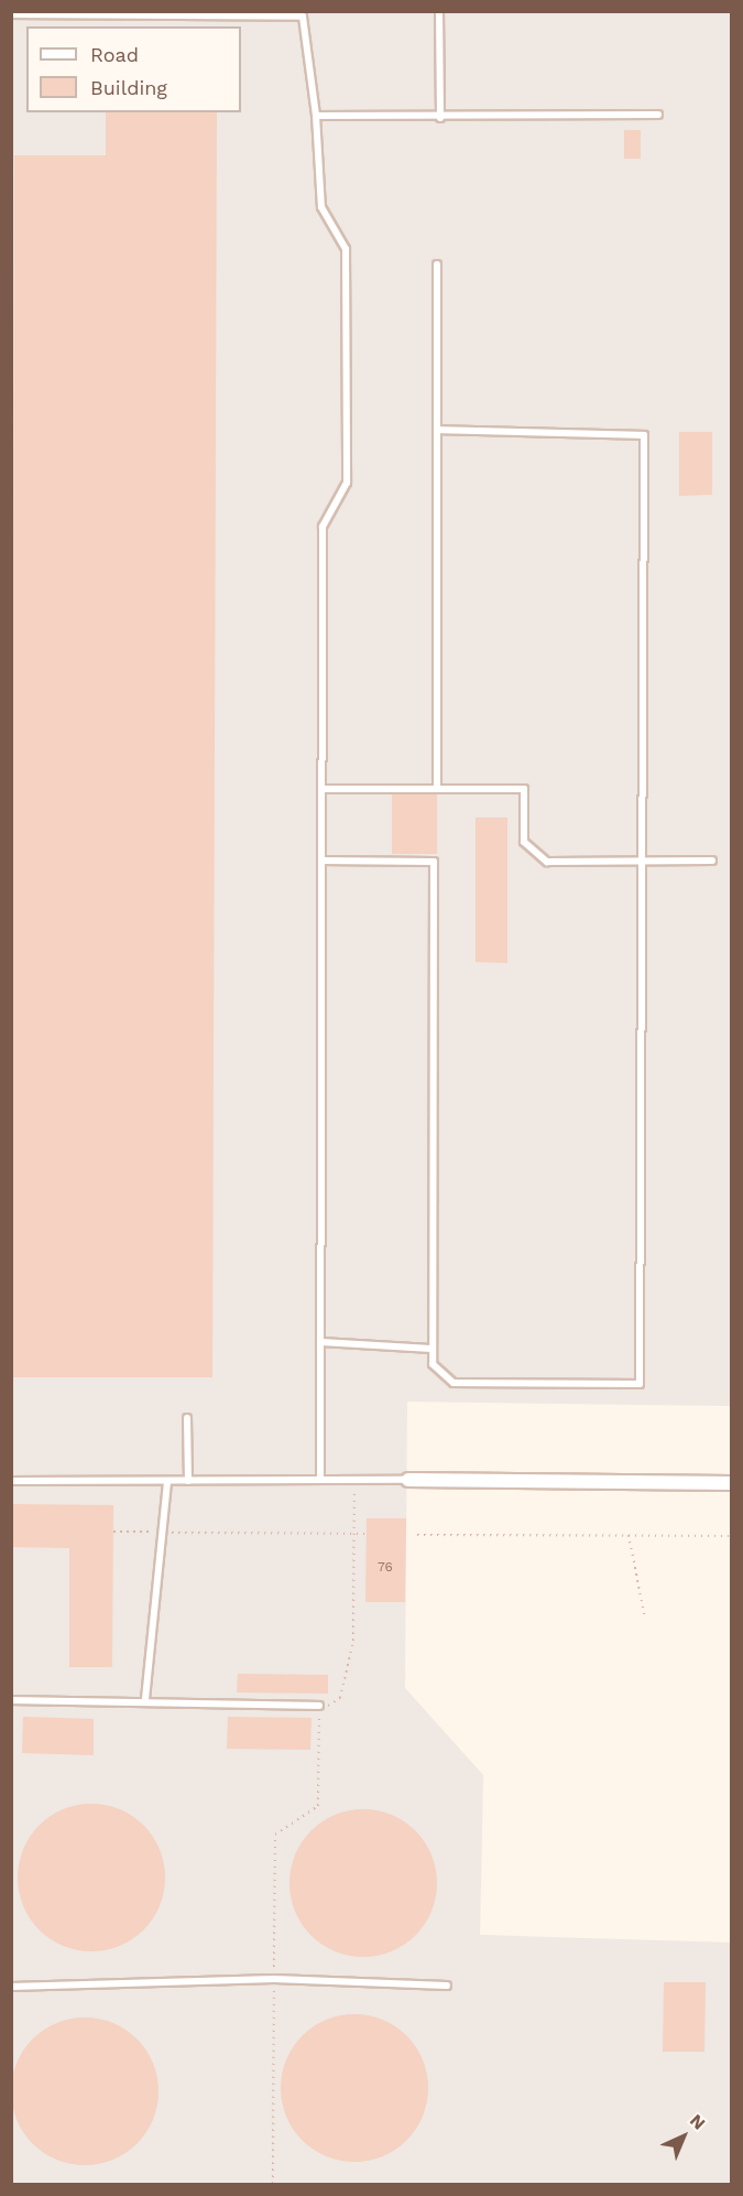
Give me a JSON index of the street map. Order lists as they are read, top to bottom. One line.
{"house_numbers":["76"],"legend":["Road","Building"],"north":"top right"}
